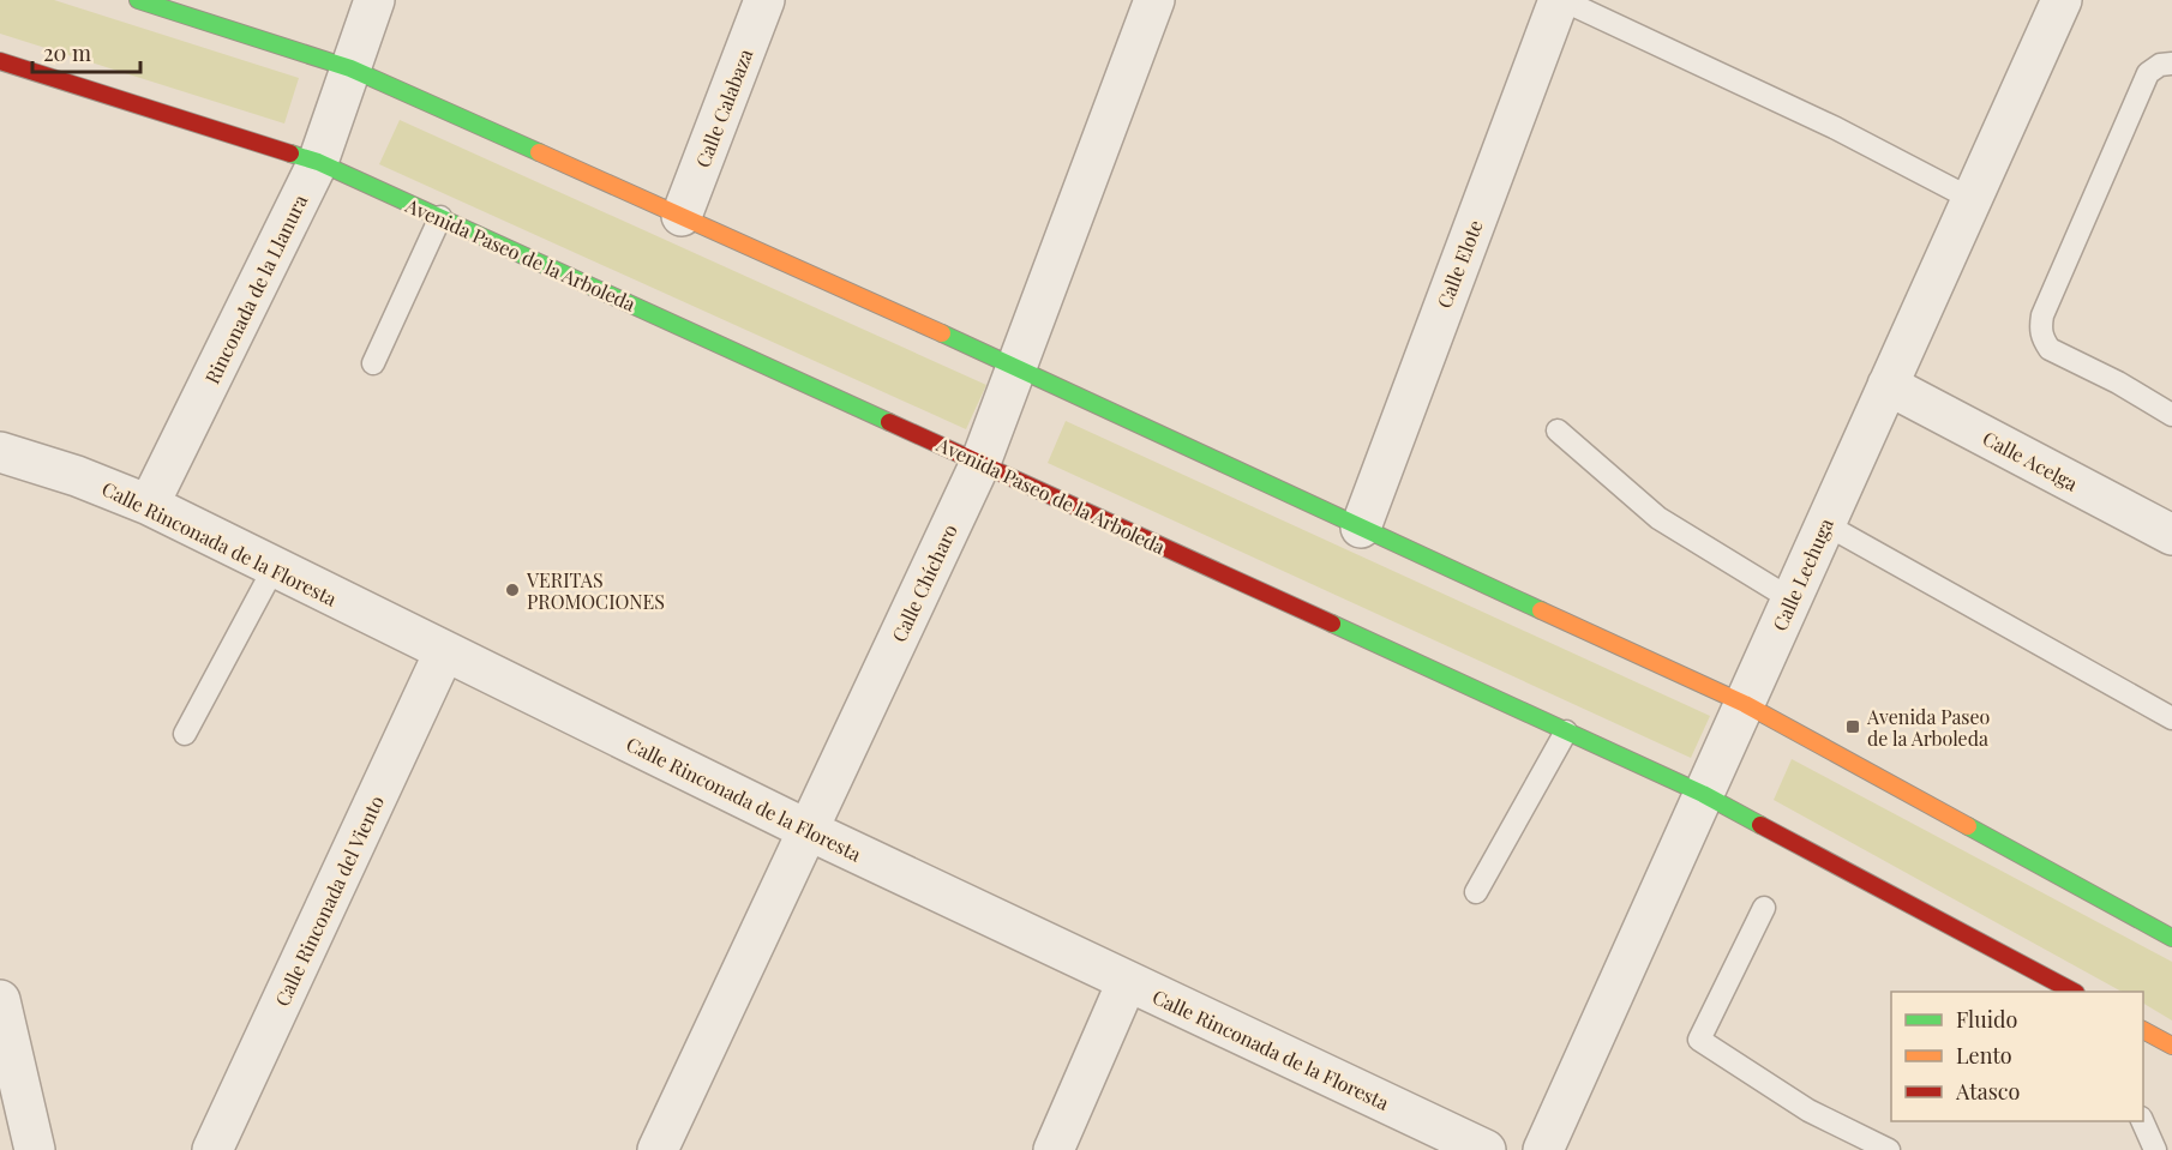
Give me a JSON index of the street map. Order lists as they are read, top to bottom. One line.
{"streets":{"street":["Calle Calabaza","Avenida Paseo de la Arboleda","Calle Elote","Rinconada de la Llanura","Calle Acelga","Calle Rinconada de la Floresta","Calle Lechuga","Calle Chícharo","Calle Rinconada del Viento"]},"crossings":[["Avenida Paseo de la Arboleda","Rinconada de la Llanura"],["Avenida Paseo de la Arboleda","Calle Lechuga"],["Avenida Paseo de la Arboleda","Calle Chícharo"],["Rinconada de la Llanura","Calle Rinconada de la Floresta"],["Calle Acelga","Calle Lechuga"],["Calle Rinconada de la Floresta","Calle Chícharo"],["Calle Rinconada de la Floresta","Calle Rinconada del Viento"]],"places":{"other":["VERITAS PROMOCIONES"],"transit":["Avenida Paseo de la Arboleda"]},"legend":["Fluido","Lento","Atasco"],"scale_bar":"20 m"}
